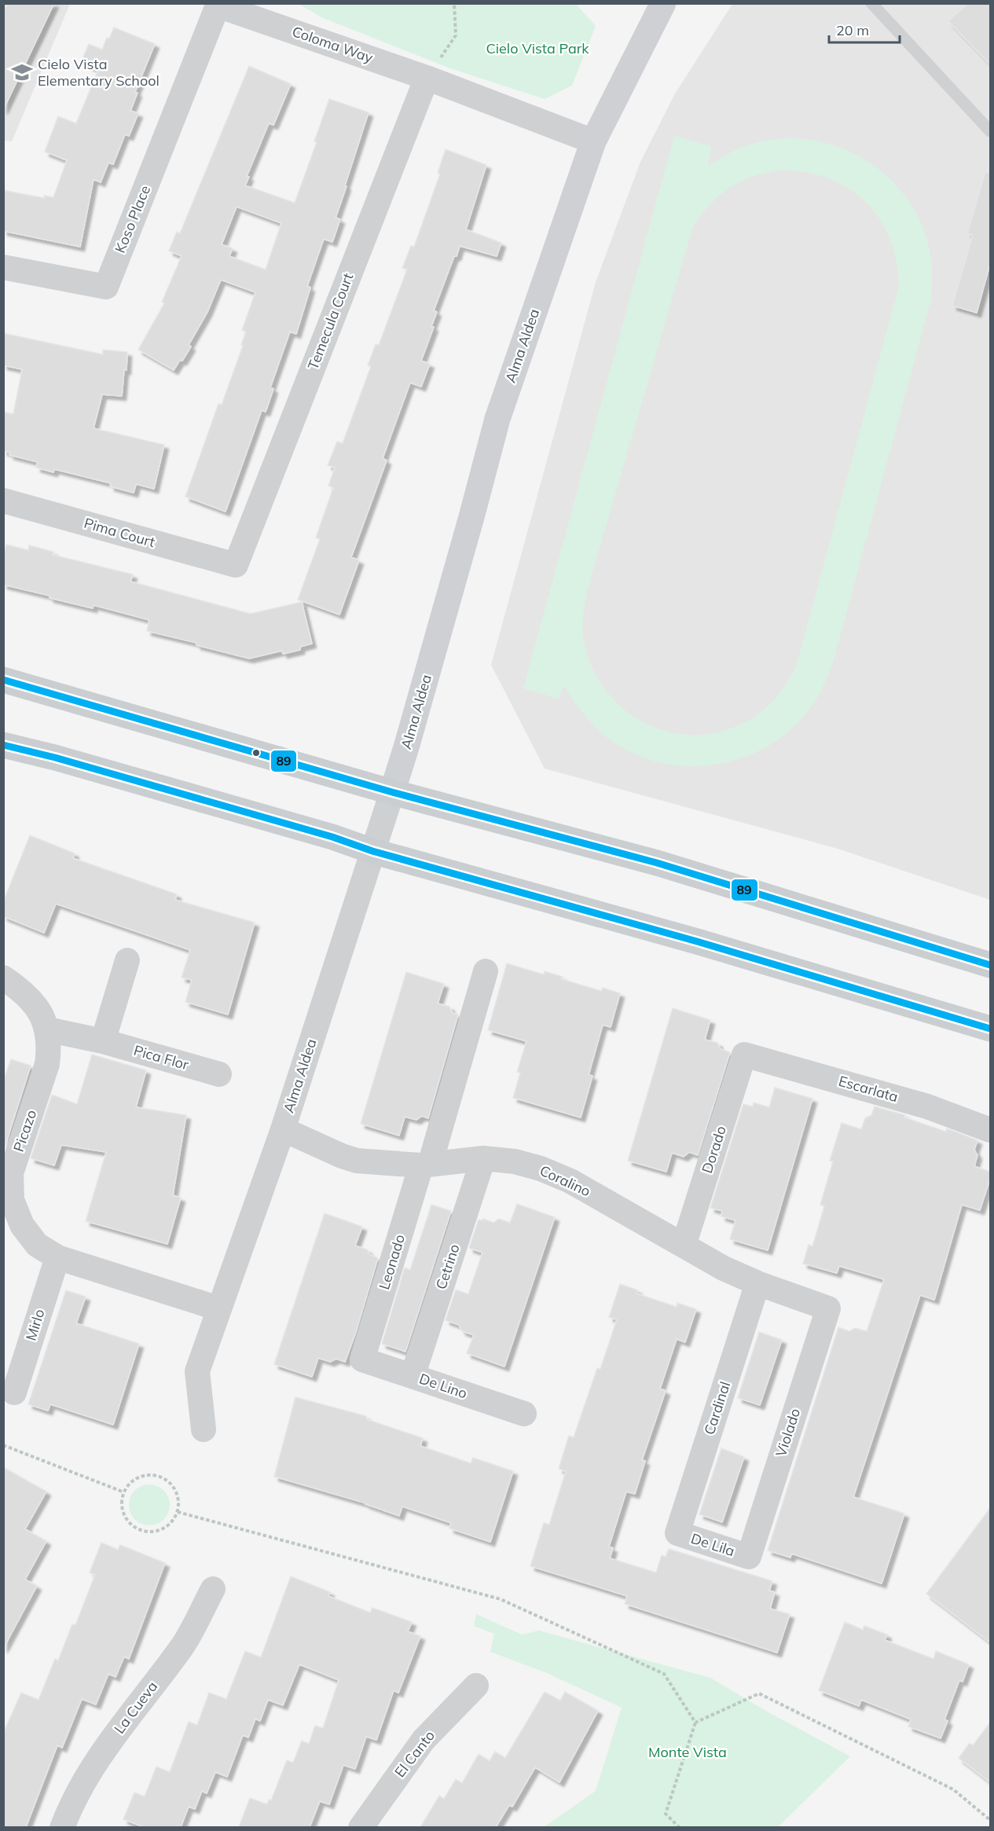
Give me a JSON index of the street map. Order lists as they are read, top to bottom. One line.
{"streets":{"main road":["Alma Aldea"],"street":["Coloma Way","Koso Place","Temecula Court","Pima Court","Pica Flor","Escarlata","Picazo","Dorado","Coralino","Leonado","Cetrino","Mirlo","De Lino","Cardinal","Violado","De Lila","La Cueva","El Canto"]},"crossings":[["Coloma Way","Koso Place"],["Coloma Way","Temecula Court"],["Coloma Way","Alma Aldea"],["Temecula Court","Pima Court"],["Alma Aldea","Picazo"],["Alma Aldea","Coralino"],["Pica Flor","Picazo"],["Escarlata","Dorado"],["Picazo","Mirlo"],["Dorado","Coralino"],["Coralino","Leonado"],["Coralino","Cetrino"],["Coralino","Cardinal"],["Coralino","Violado"],["Leonado","De Lino"],["Cetrino","De Lino"],["Cardinal","De Lila"],["Violado","De Lila"]],"parks":["Cielo Vista Park","Monte Vista"],"places":{"school or university":["Cielo Vista Elementary School"]},"lines":["transit line 89"],"scale_bar":"20 m"}
